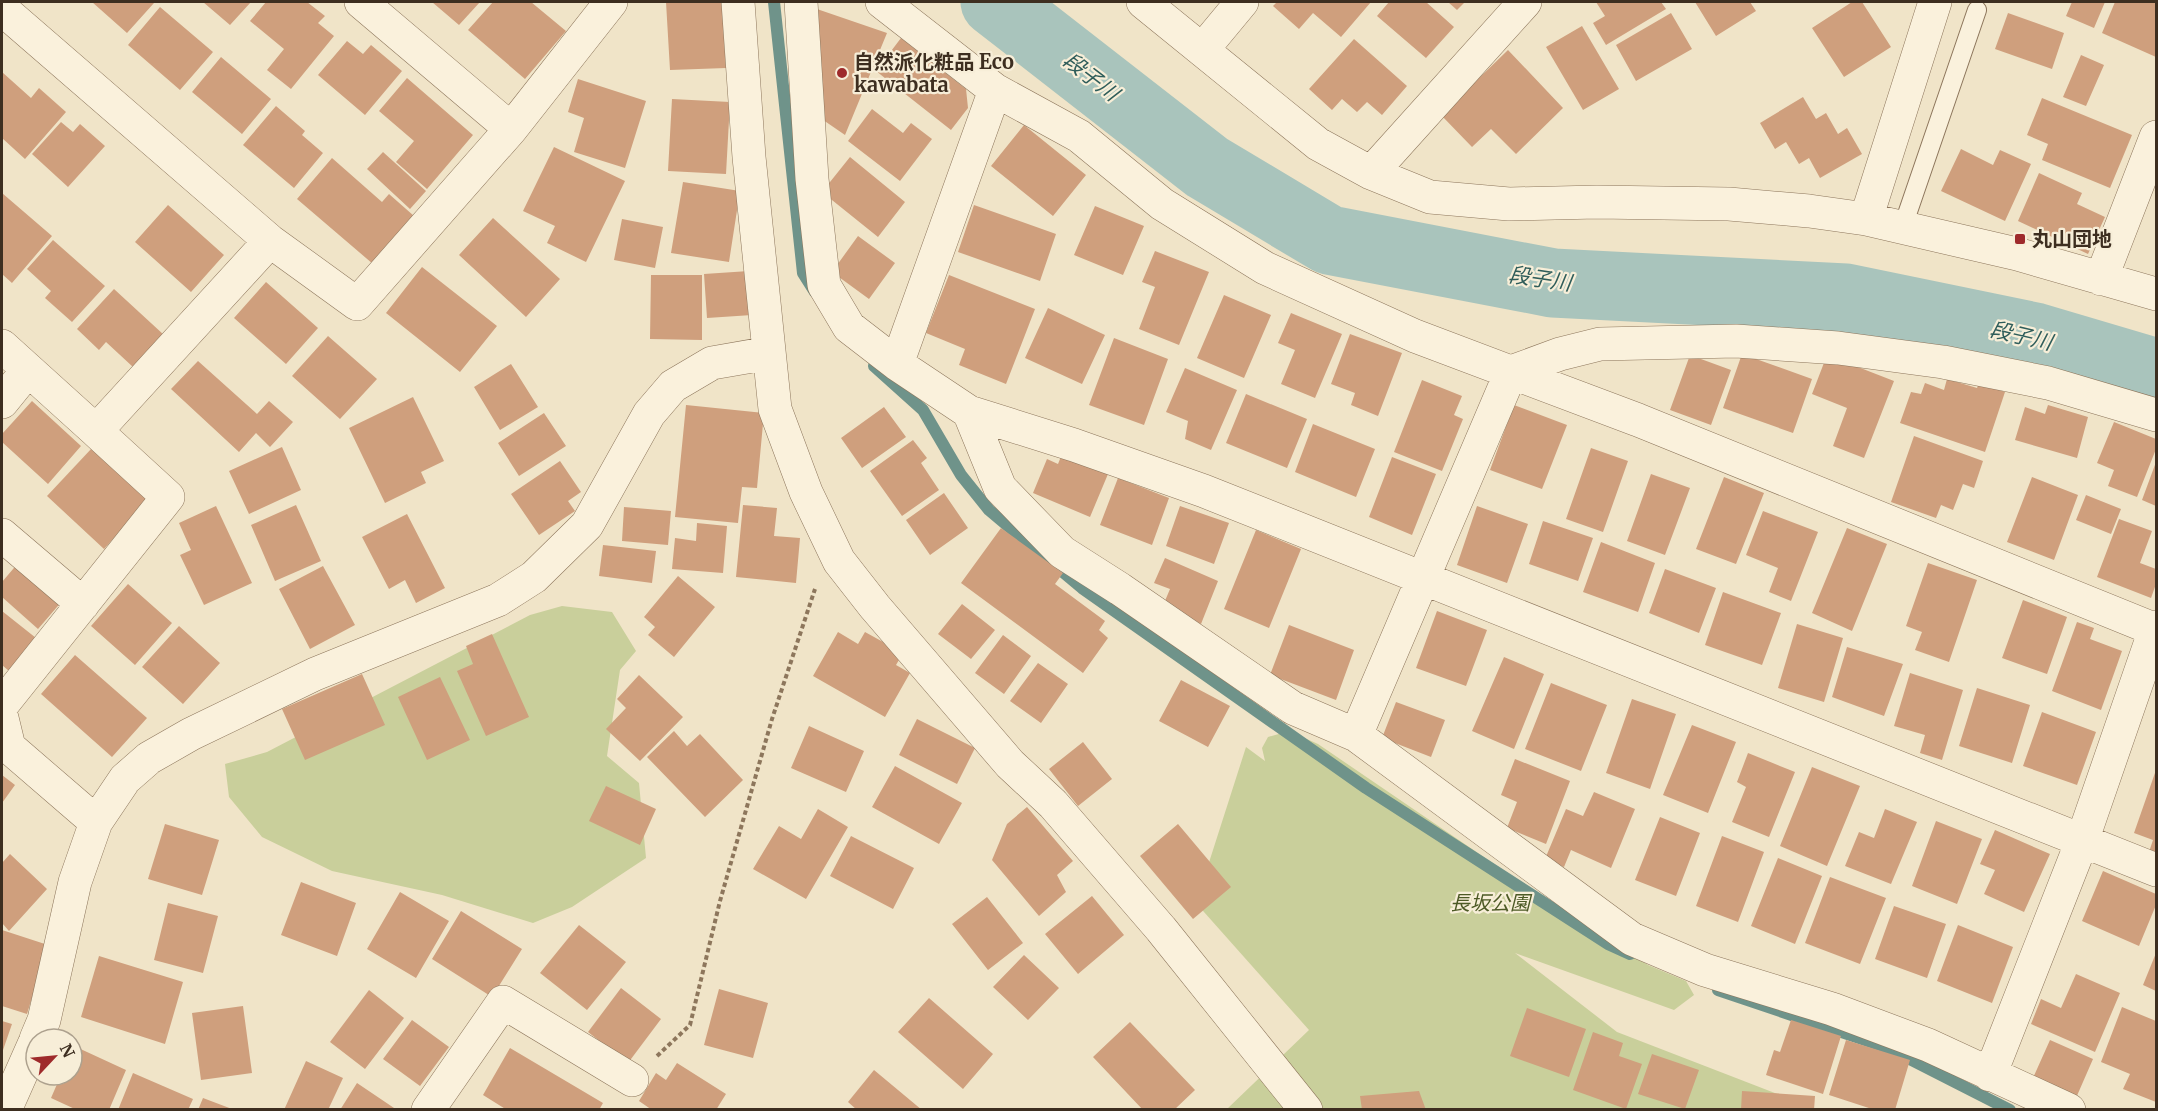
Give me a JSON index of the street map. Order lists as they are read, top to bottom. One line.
{"water":["段子川"],"parks":["長坂公園"],"places":{"other":["自然派化粧品 Eco kawabata"],"transit":["丸山団地"]},"north":"top right"}
